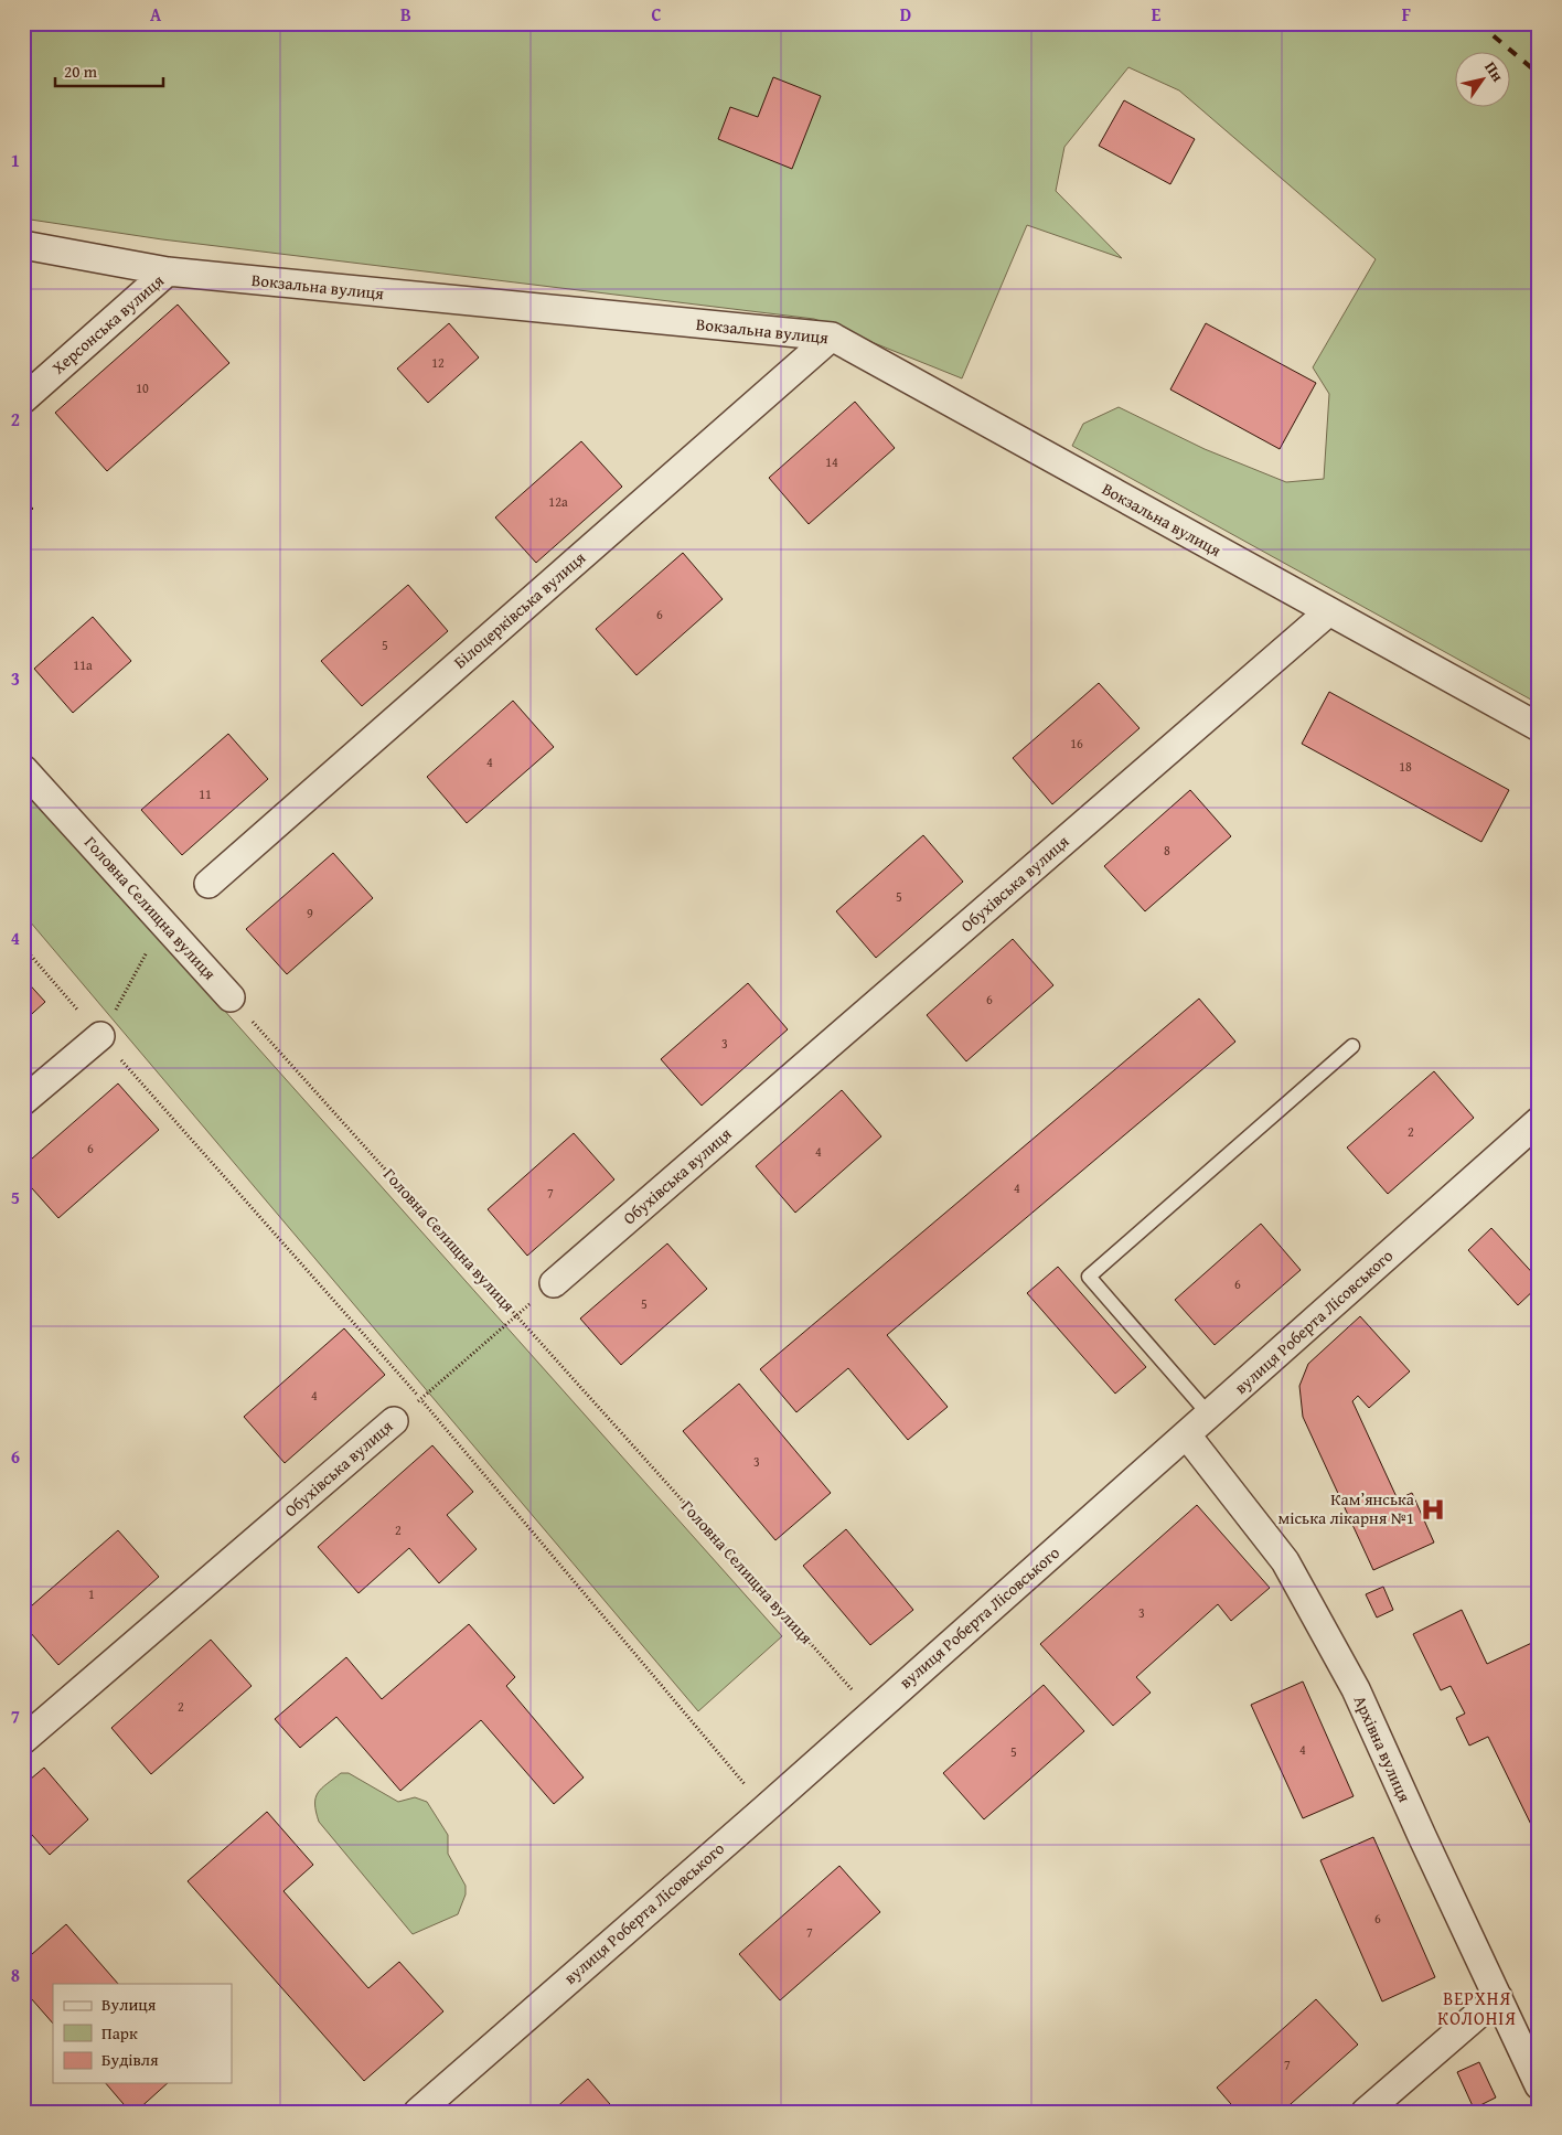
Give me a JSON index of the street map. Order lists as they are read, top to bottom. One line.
{"streets":{"street":["Вокзальна вулиця","Херсонська вулиця","Білоцерківська вулиця","Обухівська вулиця","Головна Селищна вулиця","вулиця Роберта Лісовського","Архівна вулиця"]},"crossings":[["Вокзальна вулиця","Херсонська вулиця"],["Вокзальна вулиця","Білоцерківська вулиця"],["Вокзальна вулиця","Обухівська вулиця"],["Обухівська вулиця","Головна Селищна вулиця"],["Головна Селищна вулиця","вулиця Роберта Лісовського"],["вулиця Роберта Лісовського","Архівна вулиця"]],"districts":["ВЕРХНЯ КОЛОНІЯ"],"places":{"hospital":["Кам’янська міська лікарня №1"]},"house_numbers":["12","10","14","12а","6","5","11а","16","4","18","11","8","5","9","6","3","2","6","4","4","7","6","5","4","3","2","1","3","2","4","5","6","7","7"],"legend":["Вулиця","Парк","Будівля"],"scale_bar":"20 m","north":"top right","grid":{"columns":["A","B","C","D","E","F"],"rows":["1","2","3","4","5","6","7","8"]}}
